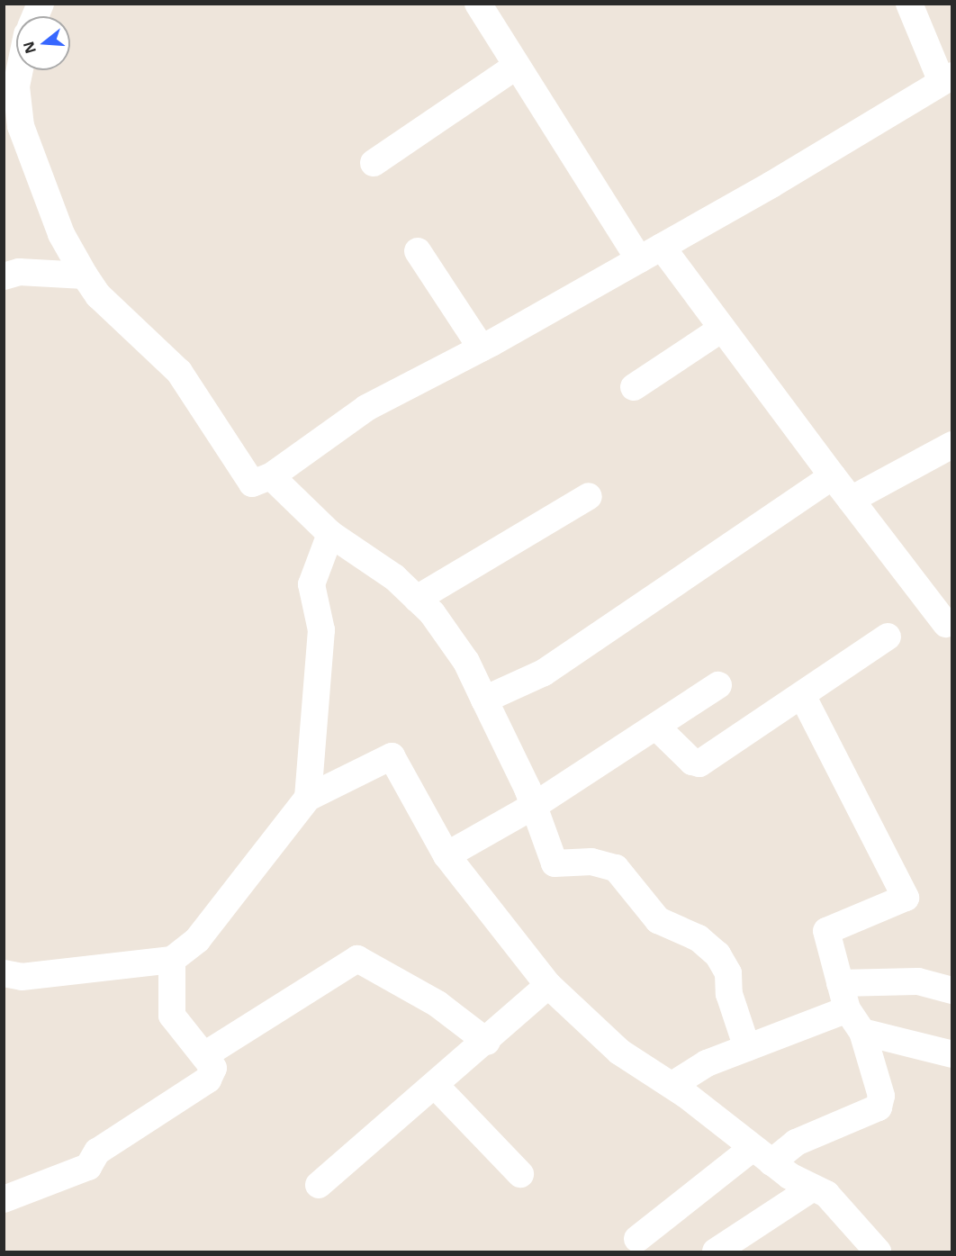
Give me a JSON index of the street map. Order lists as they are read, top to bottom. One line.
{"north":"left"}
